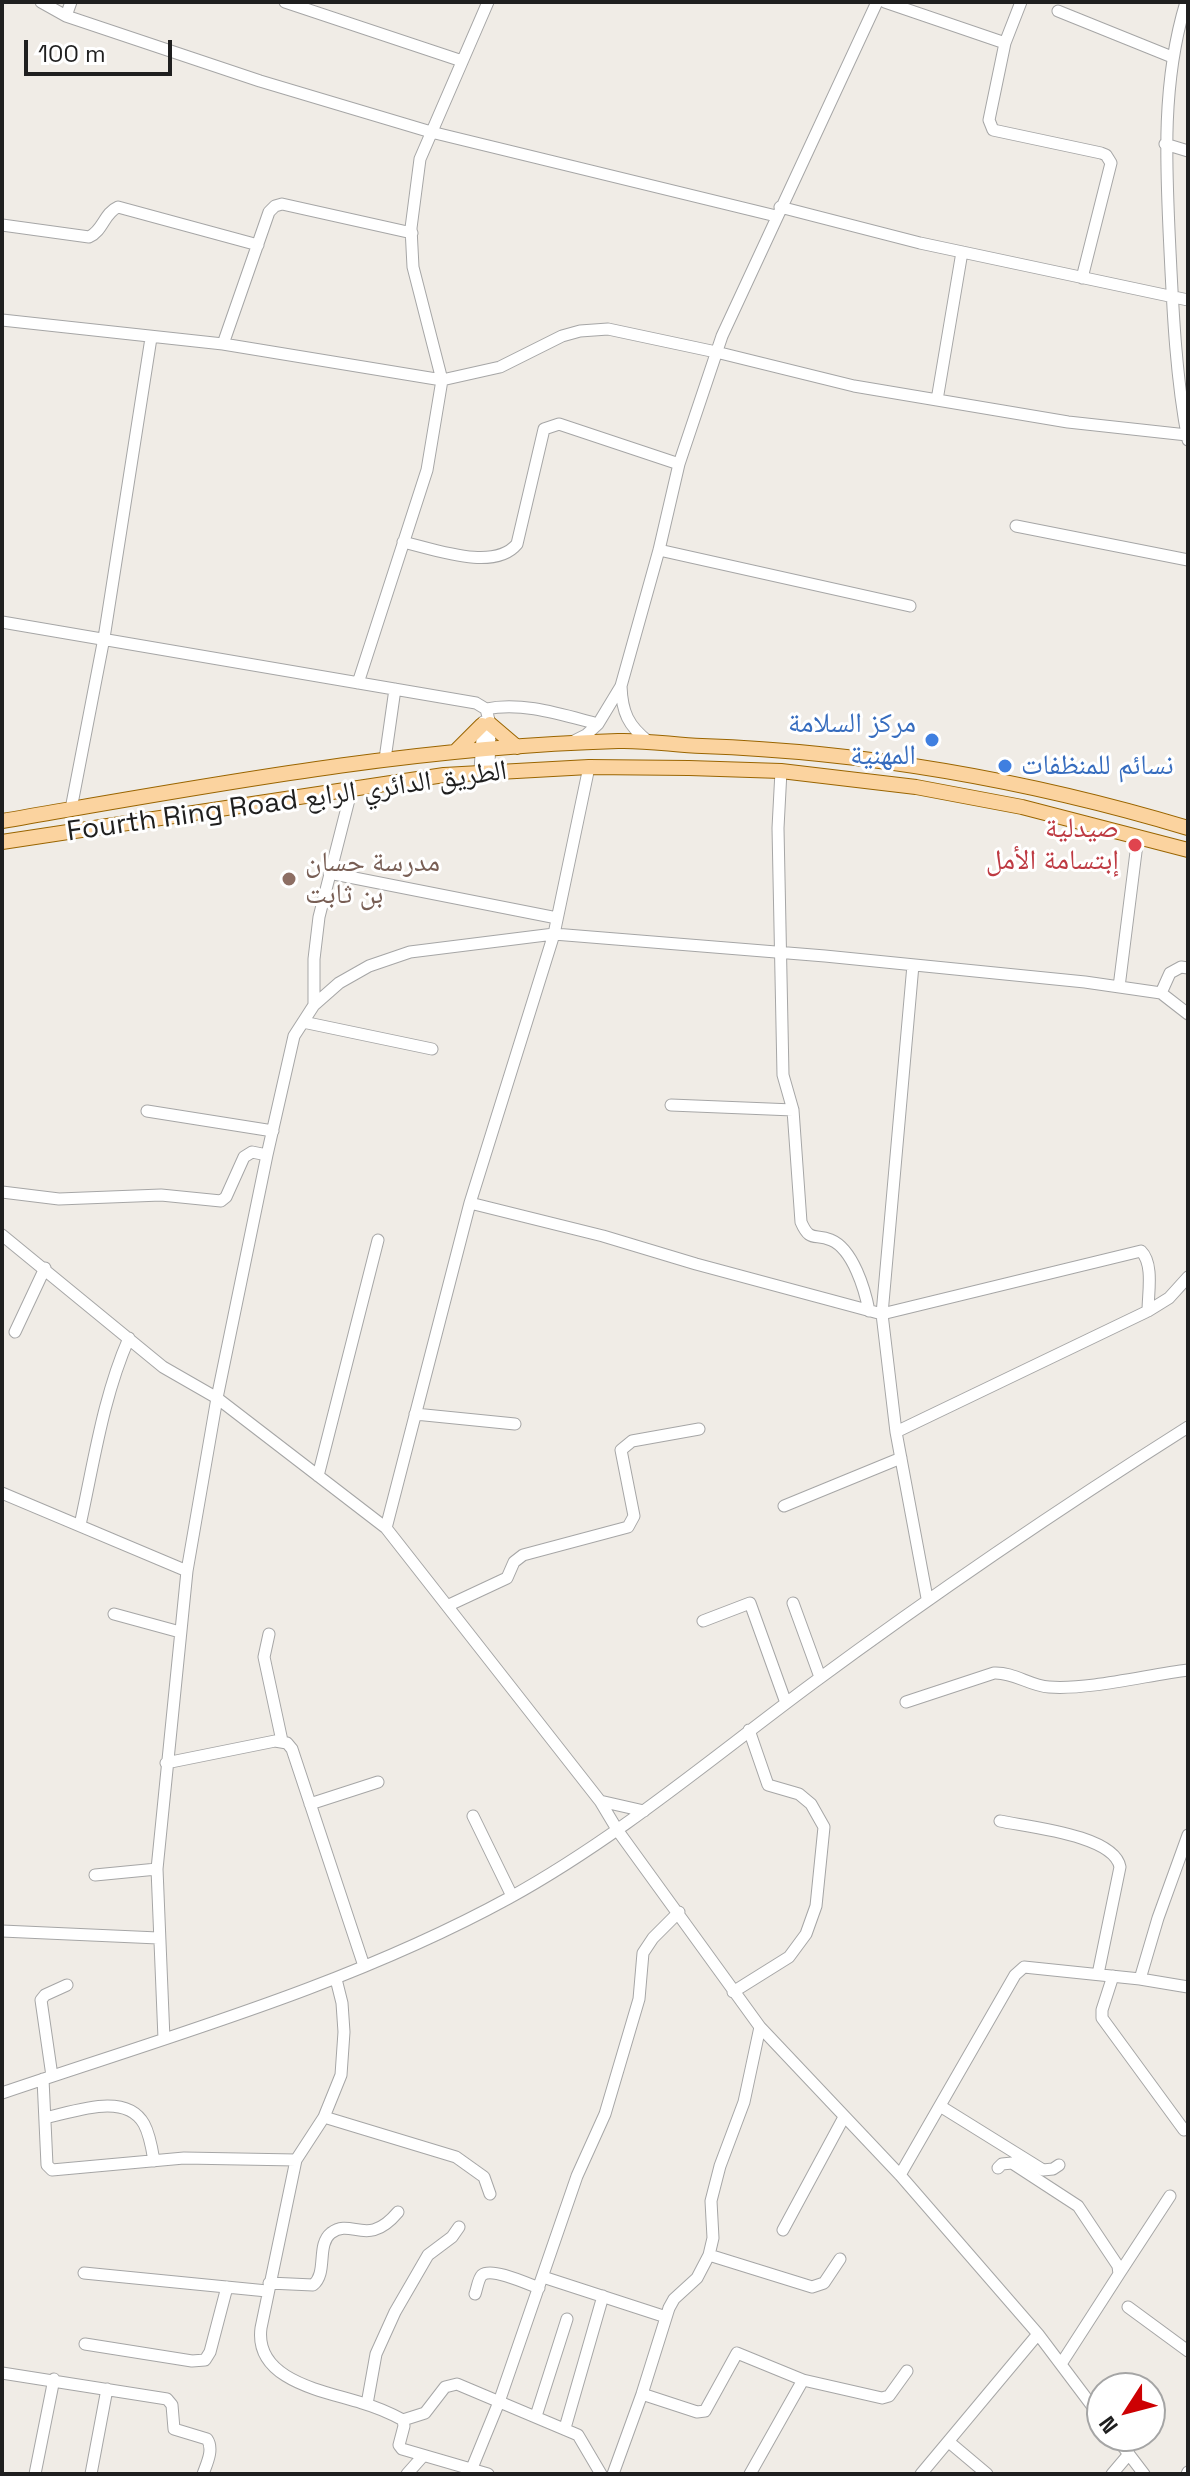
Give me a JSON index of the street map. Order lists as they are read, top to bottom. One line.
{"streets":{"main road":["Fourth Ring Road الطريق الدائري الرابع"]},"places":["مركز السلامة المهنية","نسائم للمنظفات","صيدلية إبتسامة الأمل","مدرسة حسان بن ثابت"],"scale_bar":"100 m","north":"bottom left"}
